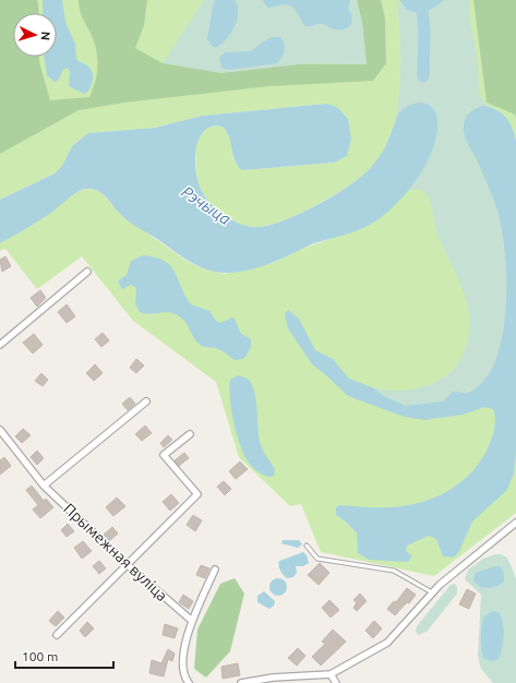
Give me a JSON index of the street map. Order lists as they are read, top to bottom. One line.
{"streets":{"street":["Прымежная вуліца"]},"water":["Рэчыца"],"scale_bar":"100 m","north":"right"}
